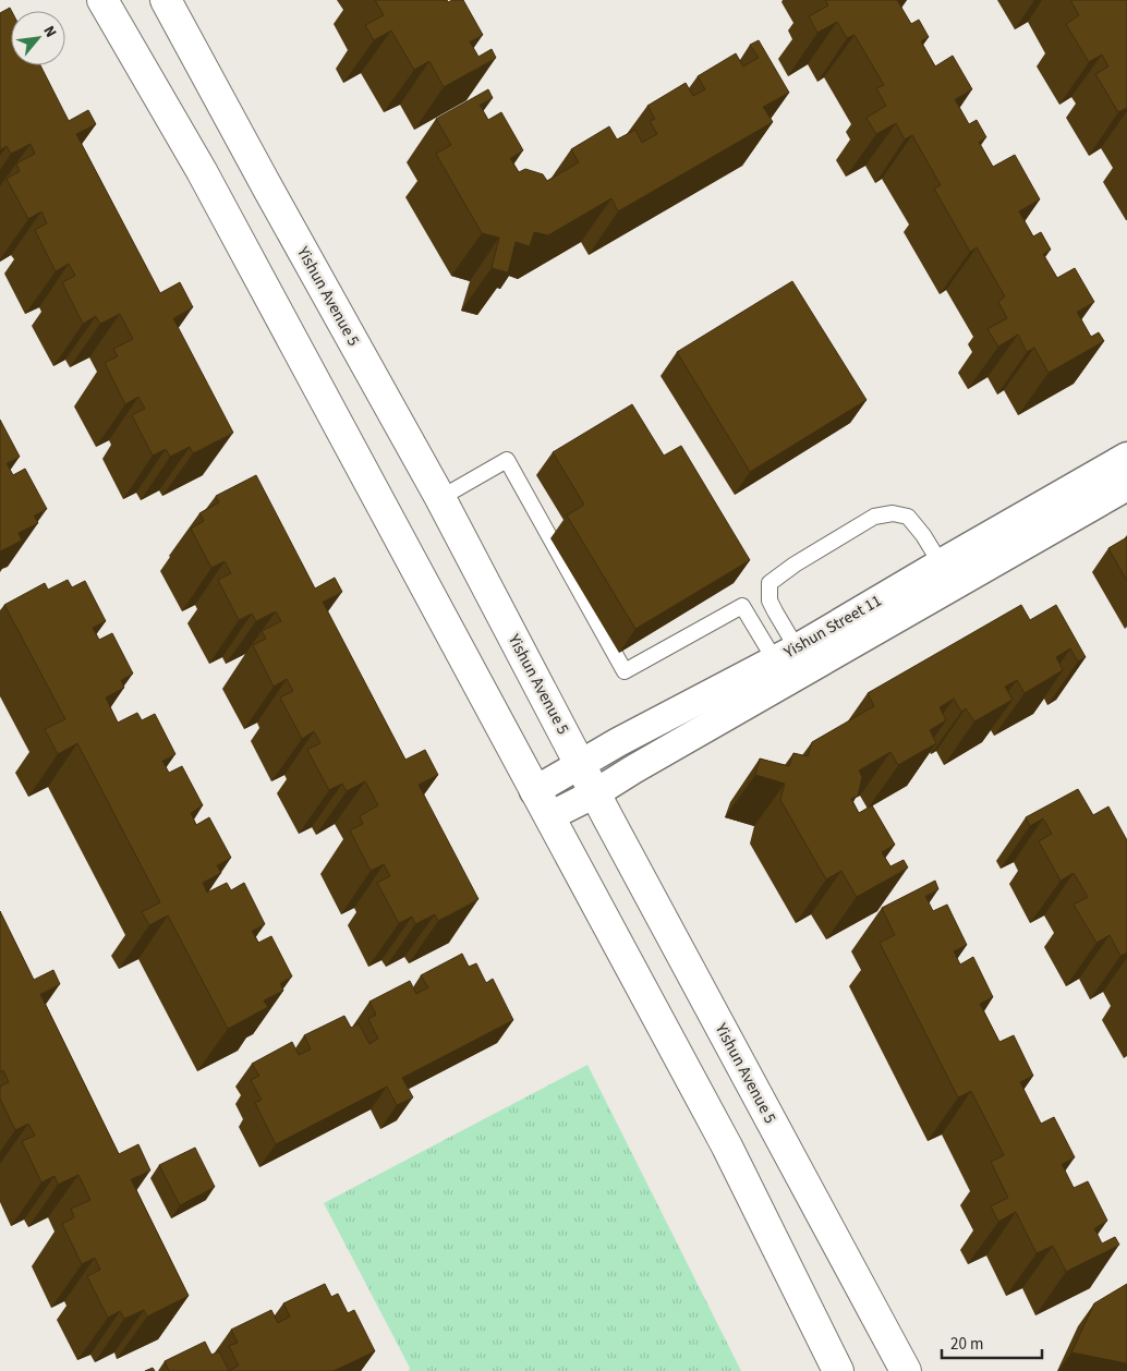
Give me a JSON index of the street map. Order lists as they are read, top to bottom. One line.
{"streets":{"main road":["Yishun Avenue 5"],"street":["Yishun Street 11"]},"crossings":[["Yishun Avenue 5","Yishun Street 11"]],"scale_bar":"20 m","north":"top right"}
